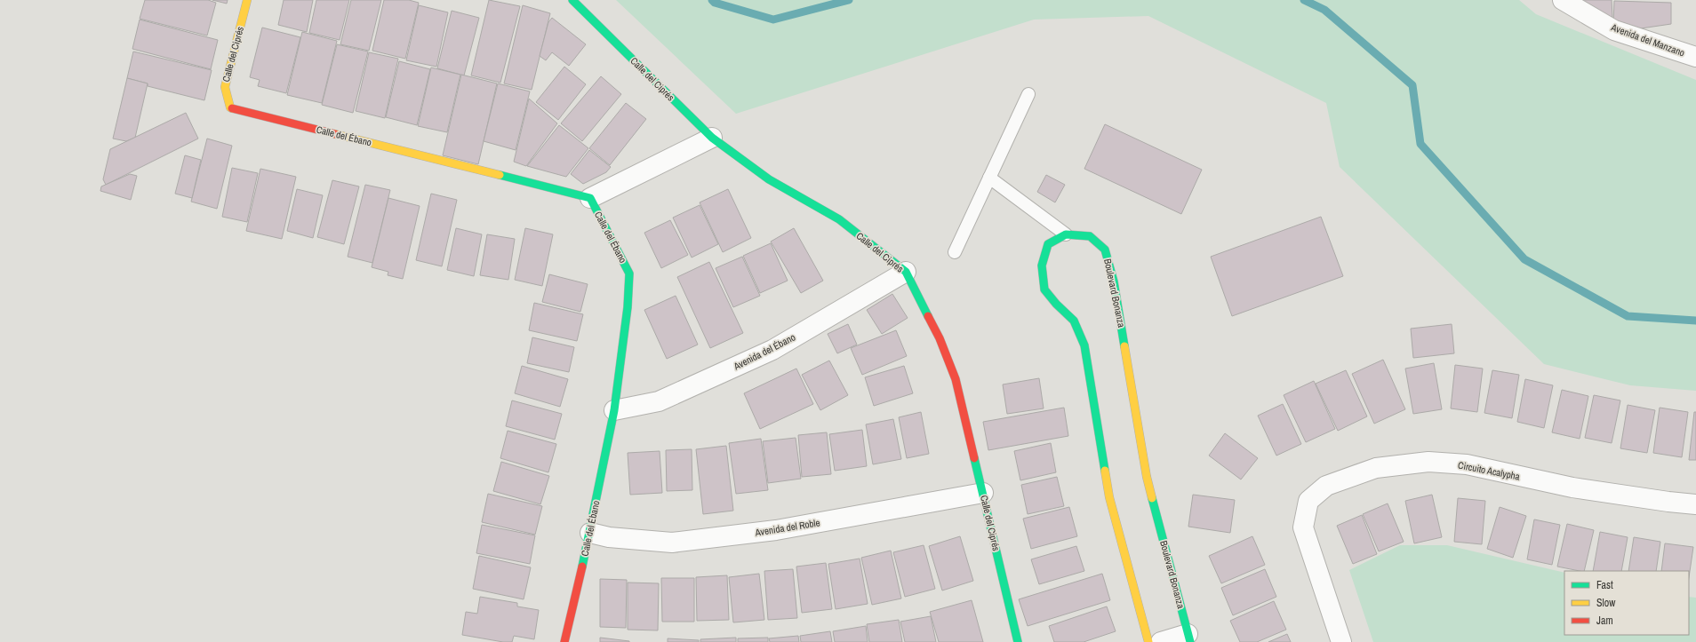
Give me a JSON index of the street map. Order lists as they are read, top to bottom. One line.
{"streets":{"street":["Avenida del Manzano","Calle del Ciprés","Calle del Ébano","Boulevard Bonanza","Avenida del Ébano","Circuito Acalypha","Avenida del Roble"]},"crossings":[["Calle del Ciprés","Calle del Ébano"],["Calle del Ciprés","Avenida del Ébano"],["Calle del Ciprés","Avenida del Roble"],["Calle del Ébano","Avenida del Ébano"],["Calle del Ébano","Avenida del Roble"]],"legend":["Fast","Slow","Jam"]}
